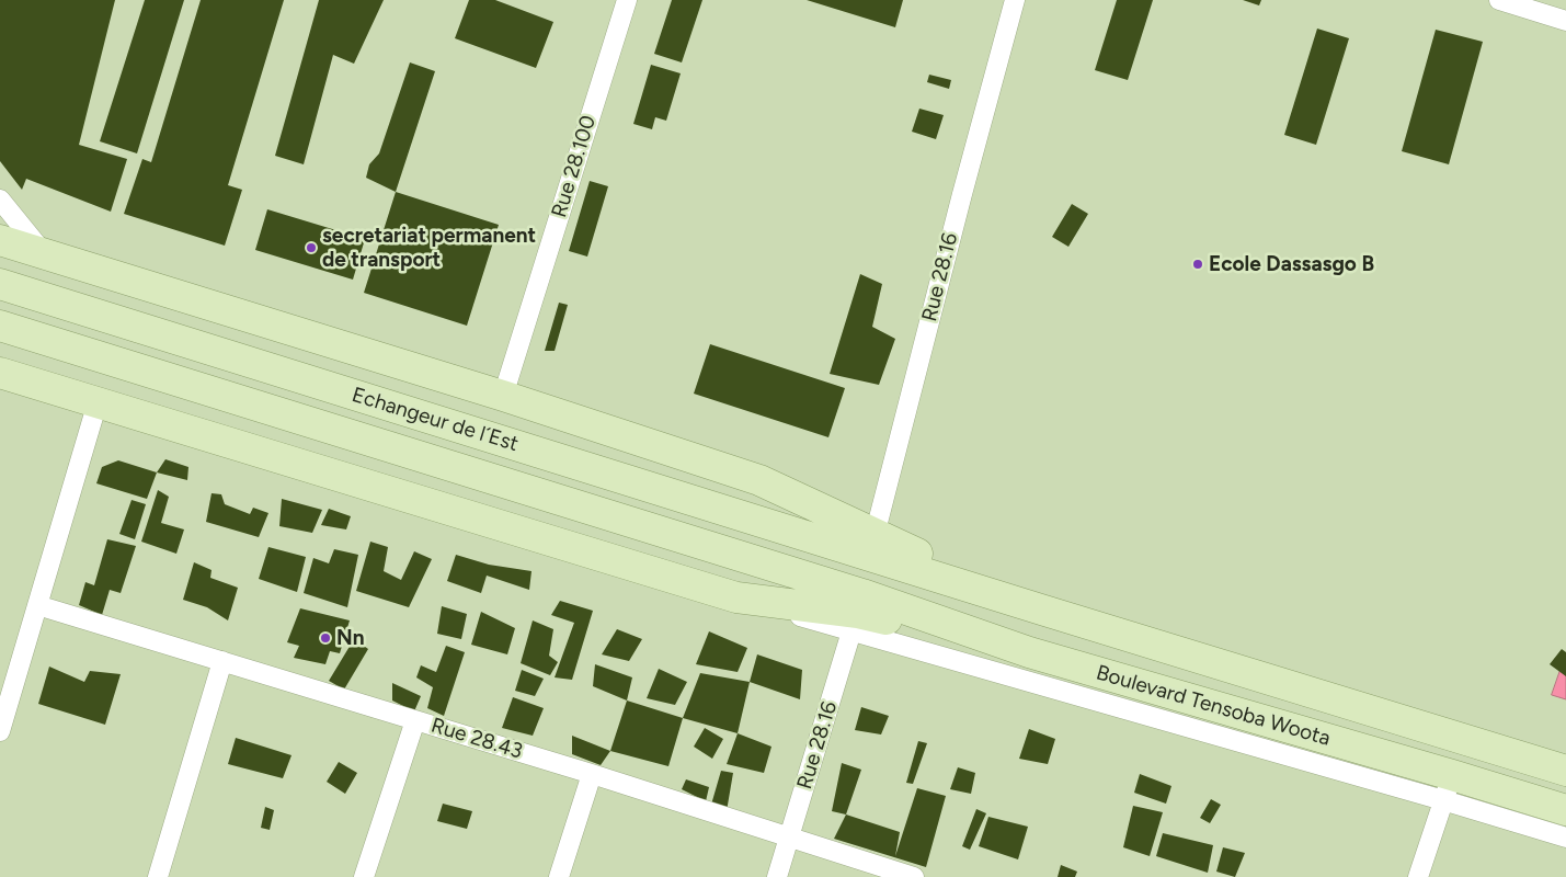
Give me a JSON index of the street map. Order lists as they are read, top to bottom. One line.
{"streets":{"main road":["Echangeur de l´Est","Boulevard Tensoba Woota"],"street":["Rue 28.100","Rue 28.16","Rue 28.43"]},"crossings":[["Rue 28.16","Echangeur de l´Est"],["Rue 28.16","Boulevard Tensoba Woota"],["Rue 28.16","Rue 28.43"],["Echangeur de l´Est","Boulevard Tensoba Woota"]],"places":["secretariat permanent de transport","Ecole Dassasgo B","Nn"]}
